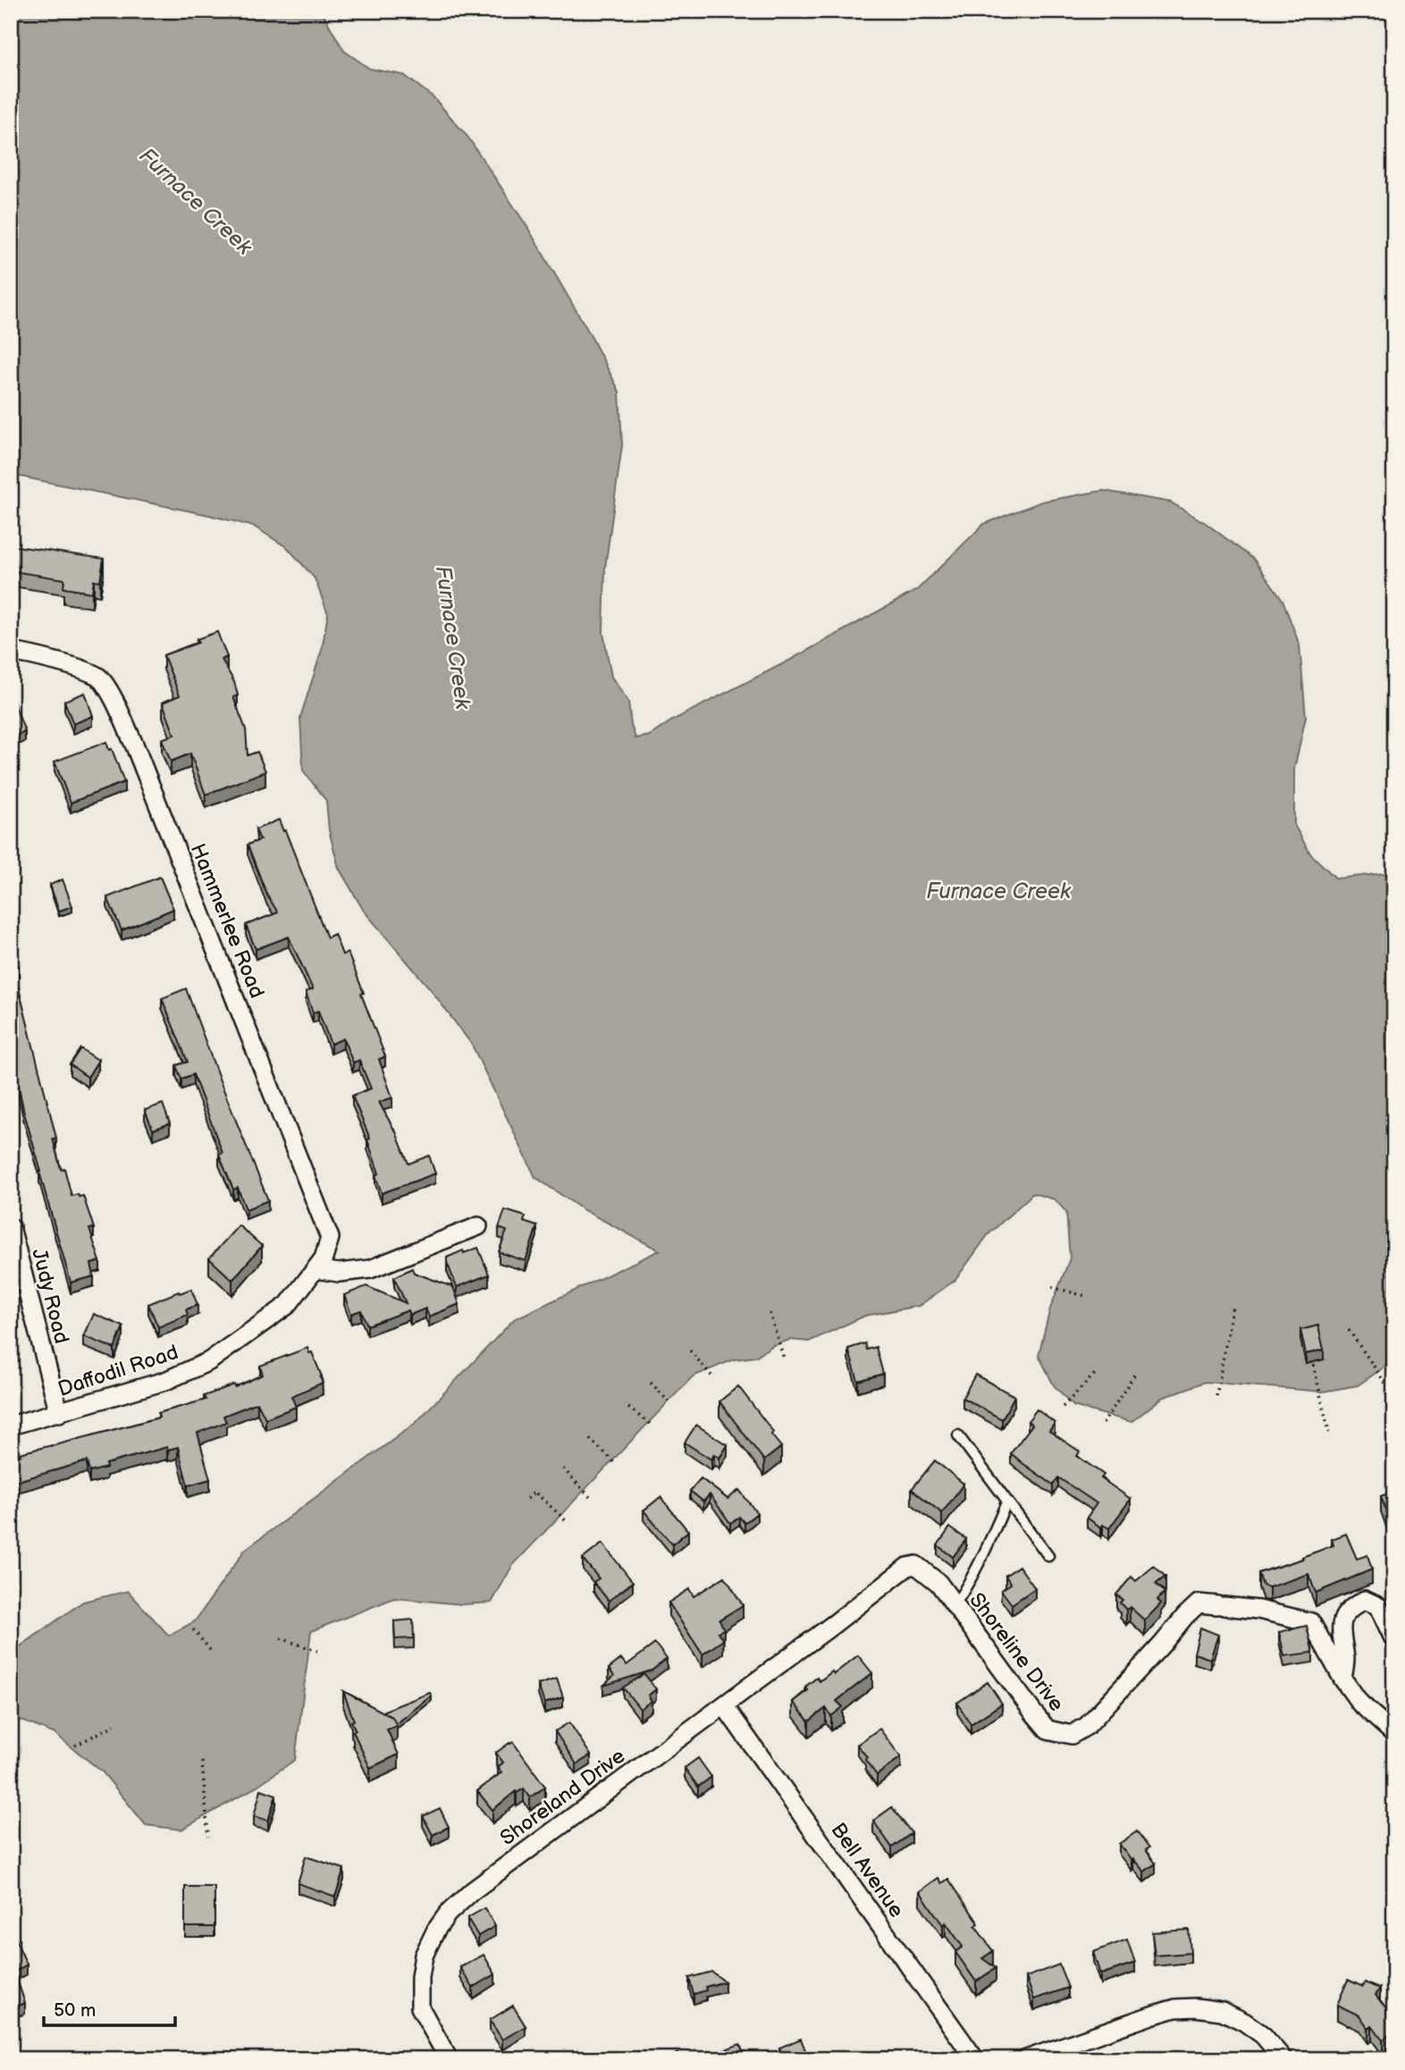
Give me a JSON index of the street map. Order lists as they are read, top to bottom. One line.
{"streets":{"street":["Hammerlee Road","Judy Road","Daffodil Road","Shoreline Drive","Shoreland Drive","Bell Avenue"]},"crossings":[["Hammerlee Road","Daffodil Road"],["Judy Road","Daffodil Road"],["Shoreline Drive","Shoreland Drive"],["Shoreland Drive","Bell Avenue"]],"water":["Furnace Creek"],"scale_bar":"50 m"}
